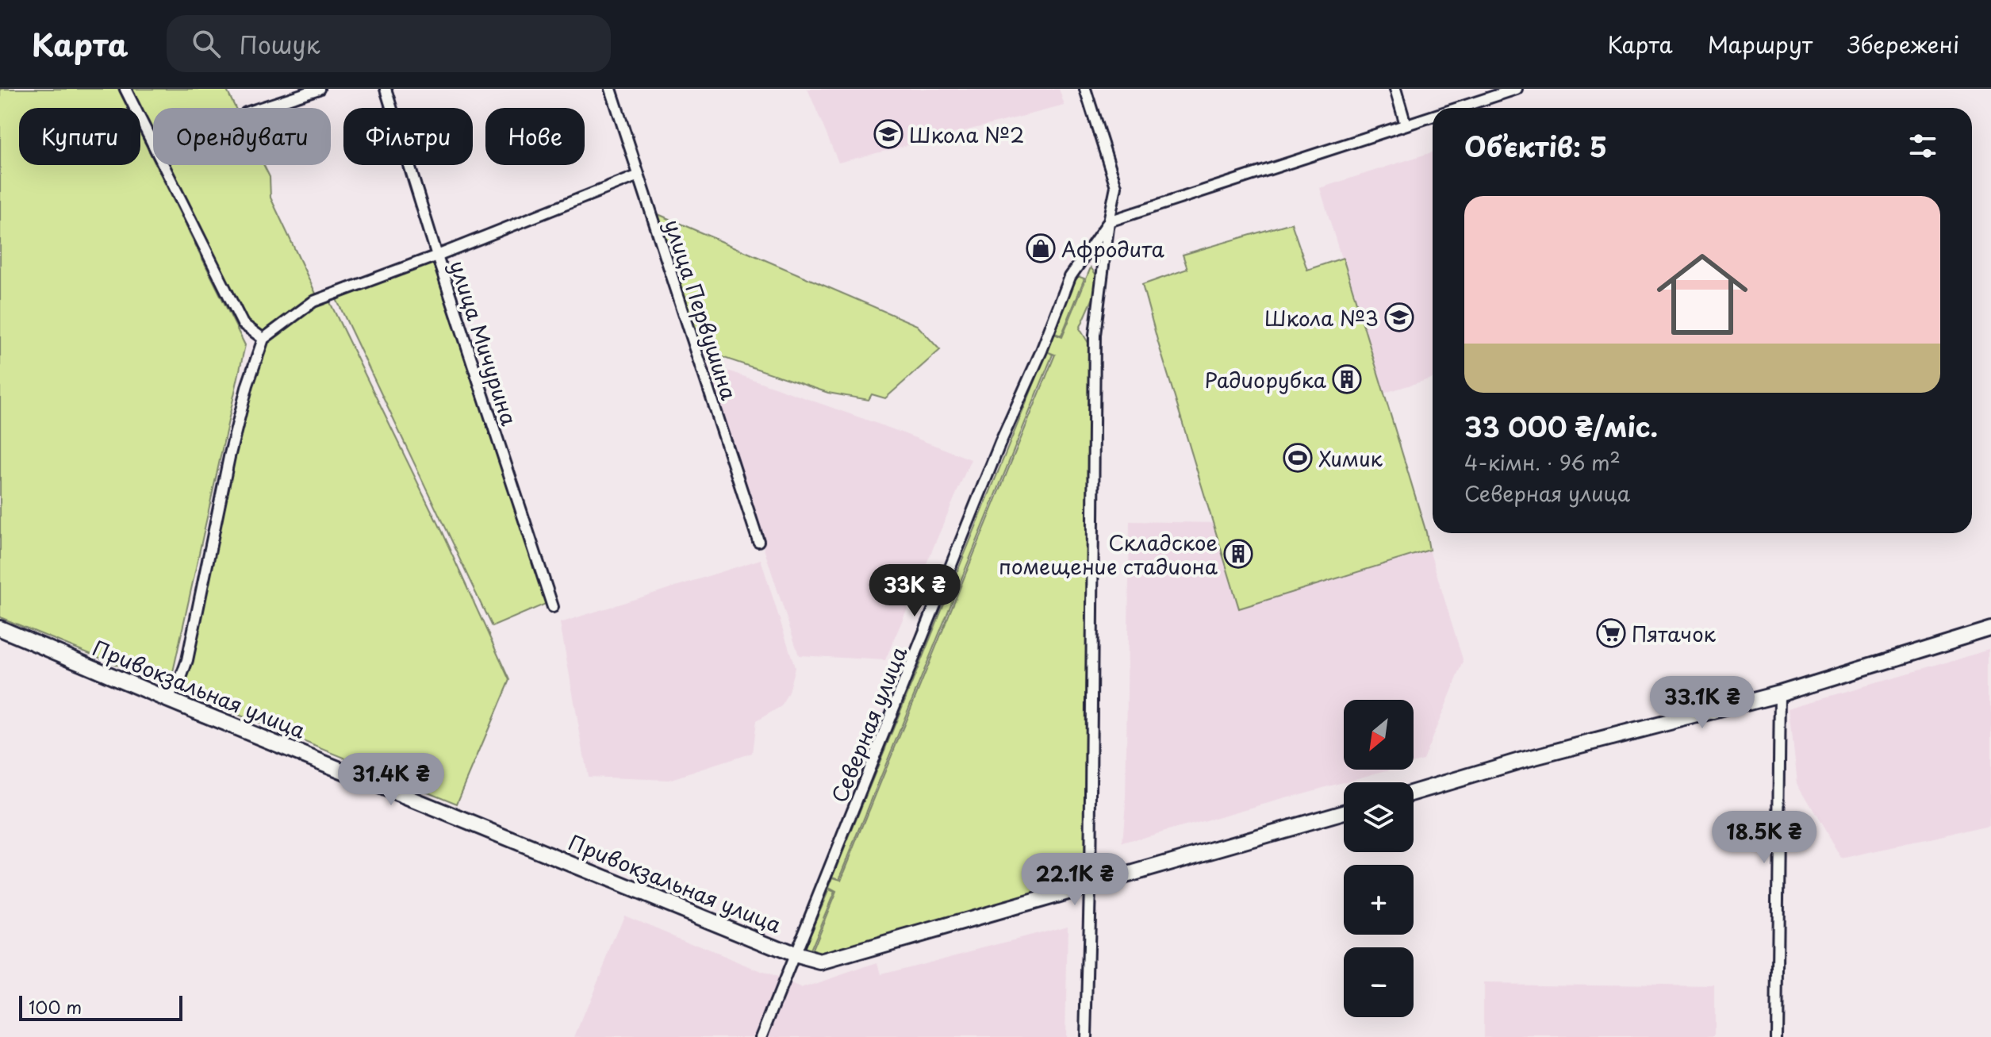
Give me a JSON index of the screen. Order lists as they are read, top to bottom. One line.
{"streets":{"main road":["Привокзальная улица"],"street":["улица Первушина","улица Мичурина","Северная улица"]},"crossings":[["Привокзальная улица","Северная улица"]],"places":{"school or university":["Школа №2","Школа №3"],"shop":["Афродита"],"building":["Радиорубка","Складское помещение стадиона"],"sports":["Химик"],"supermarket":["Пятачок"]},"scale_bar":"100 m","north":"bottom left","page":{"header":"Карта","search":"Пошук","nav":["Карта","Маршрут","Збережені"],"chip":["Купити","Орендувати","Фільтри","Нове"],"heading":"Об’єктів: 5","list":[{"name":"33 000 ₴/міс.","note":"4-кімн. · 96 m² · Северная улица"}],"price":["33K ₴","33.1K ₴","31.4K ₴","18.5K ₴","22.1K ₴"],"map_buttons":["+","−"],"scale":"100 m"}}
